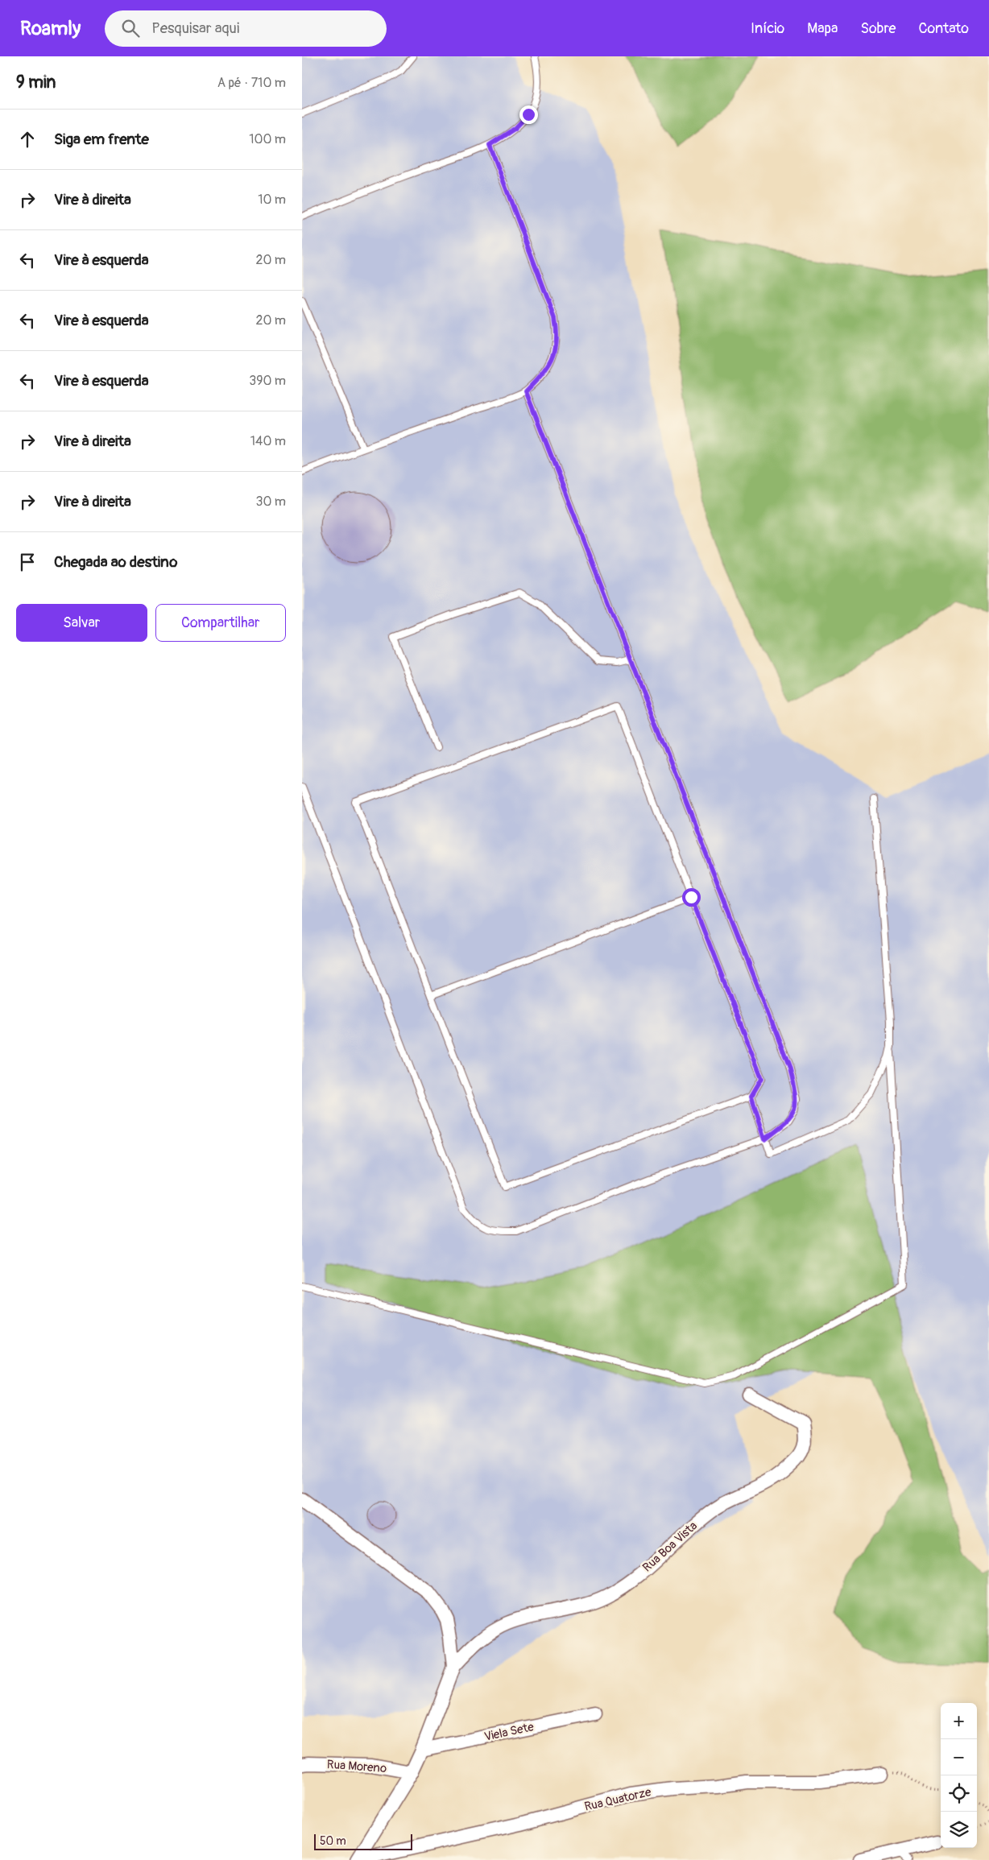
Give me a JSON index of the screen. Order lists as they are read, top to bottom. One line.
{"streets":{"street":["Rua Boa Vista","Viela Sete","Rua Moreno","Rua Quatorze"]},"scale_bar":"50 m","page":{"header":"Roamly","search":"Pesquisar aqui","nav":["Início","Mapa","Sobre","Contato"],"heading":["9 min","A pé · 710 m"],"list":[["Siga em frente","100 m"],["Vire à direita","10 m"],["Vire à esquerda","20 m"],["Vire à esquerda","20 m"],["Vire à esquerda","390 m"],["Vire à direita","140 m"],["Vire à direita","30 m"],"Chegada ao destino"],"buttons":["Salvar","Compartilhar"],"map_buttons":["+","−"],"scale":"50 m"}}
